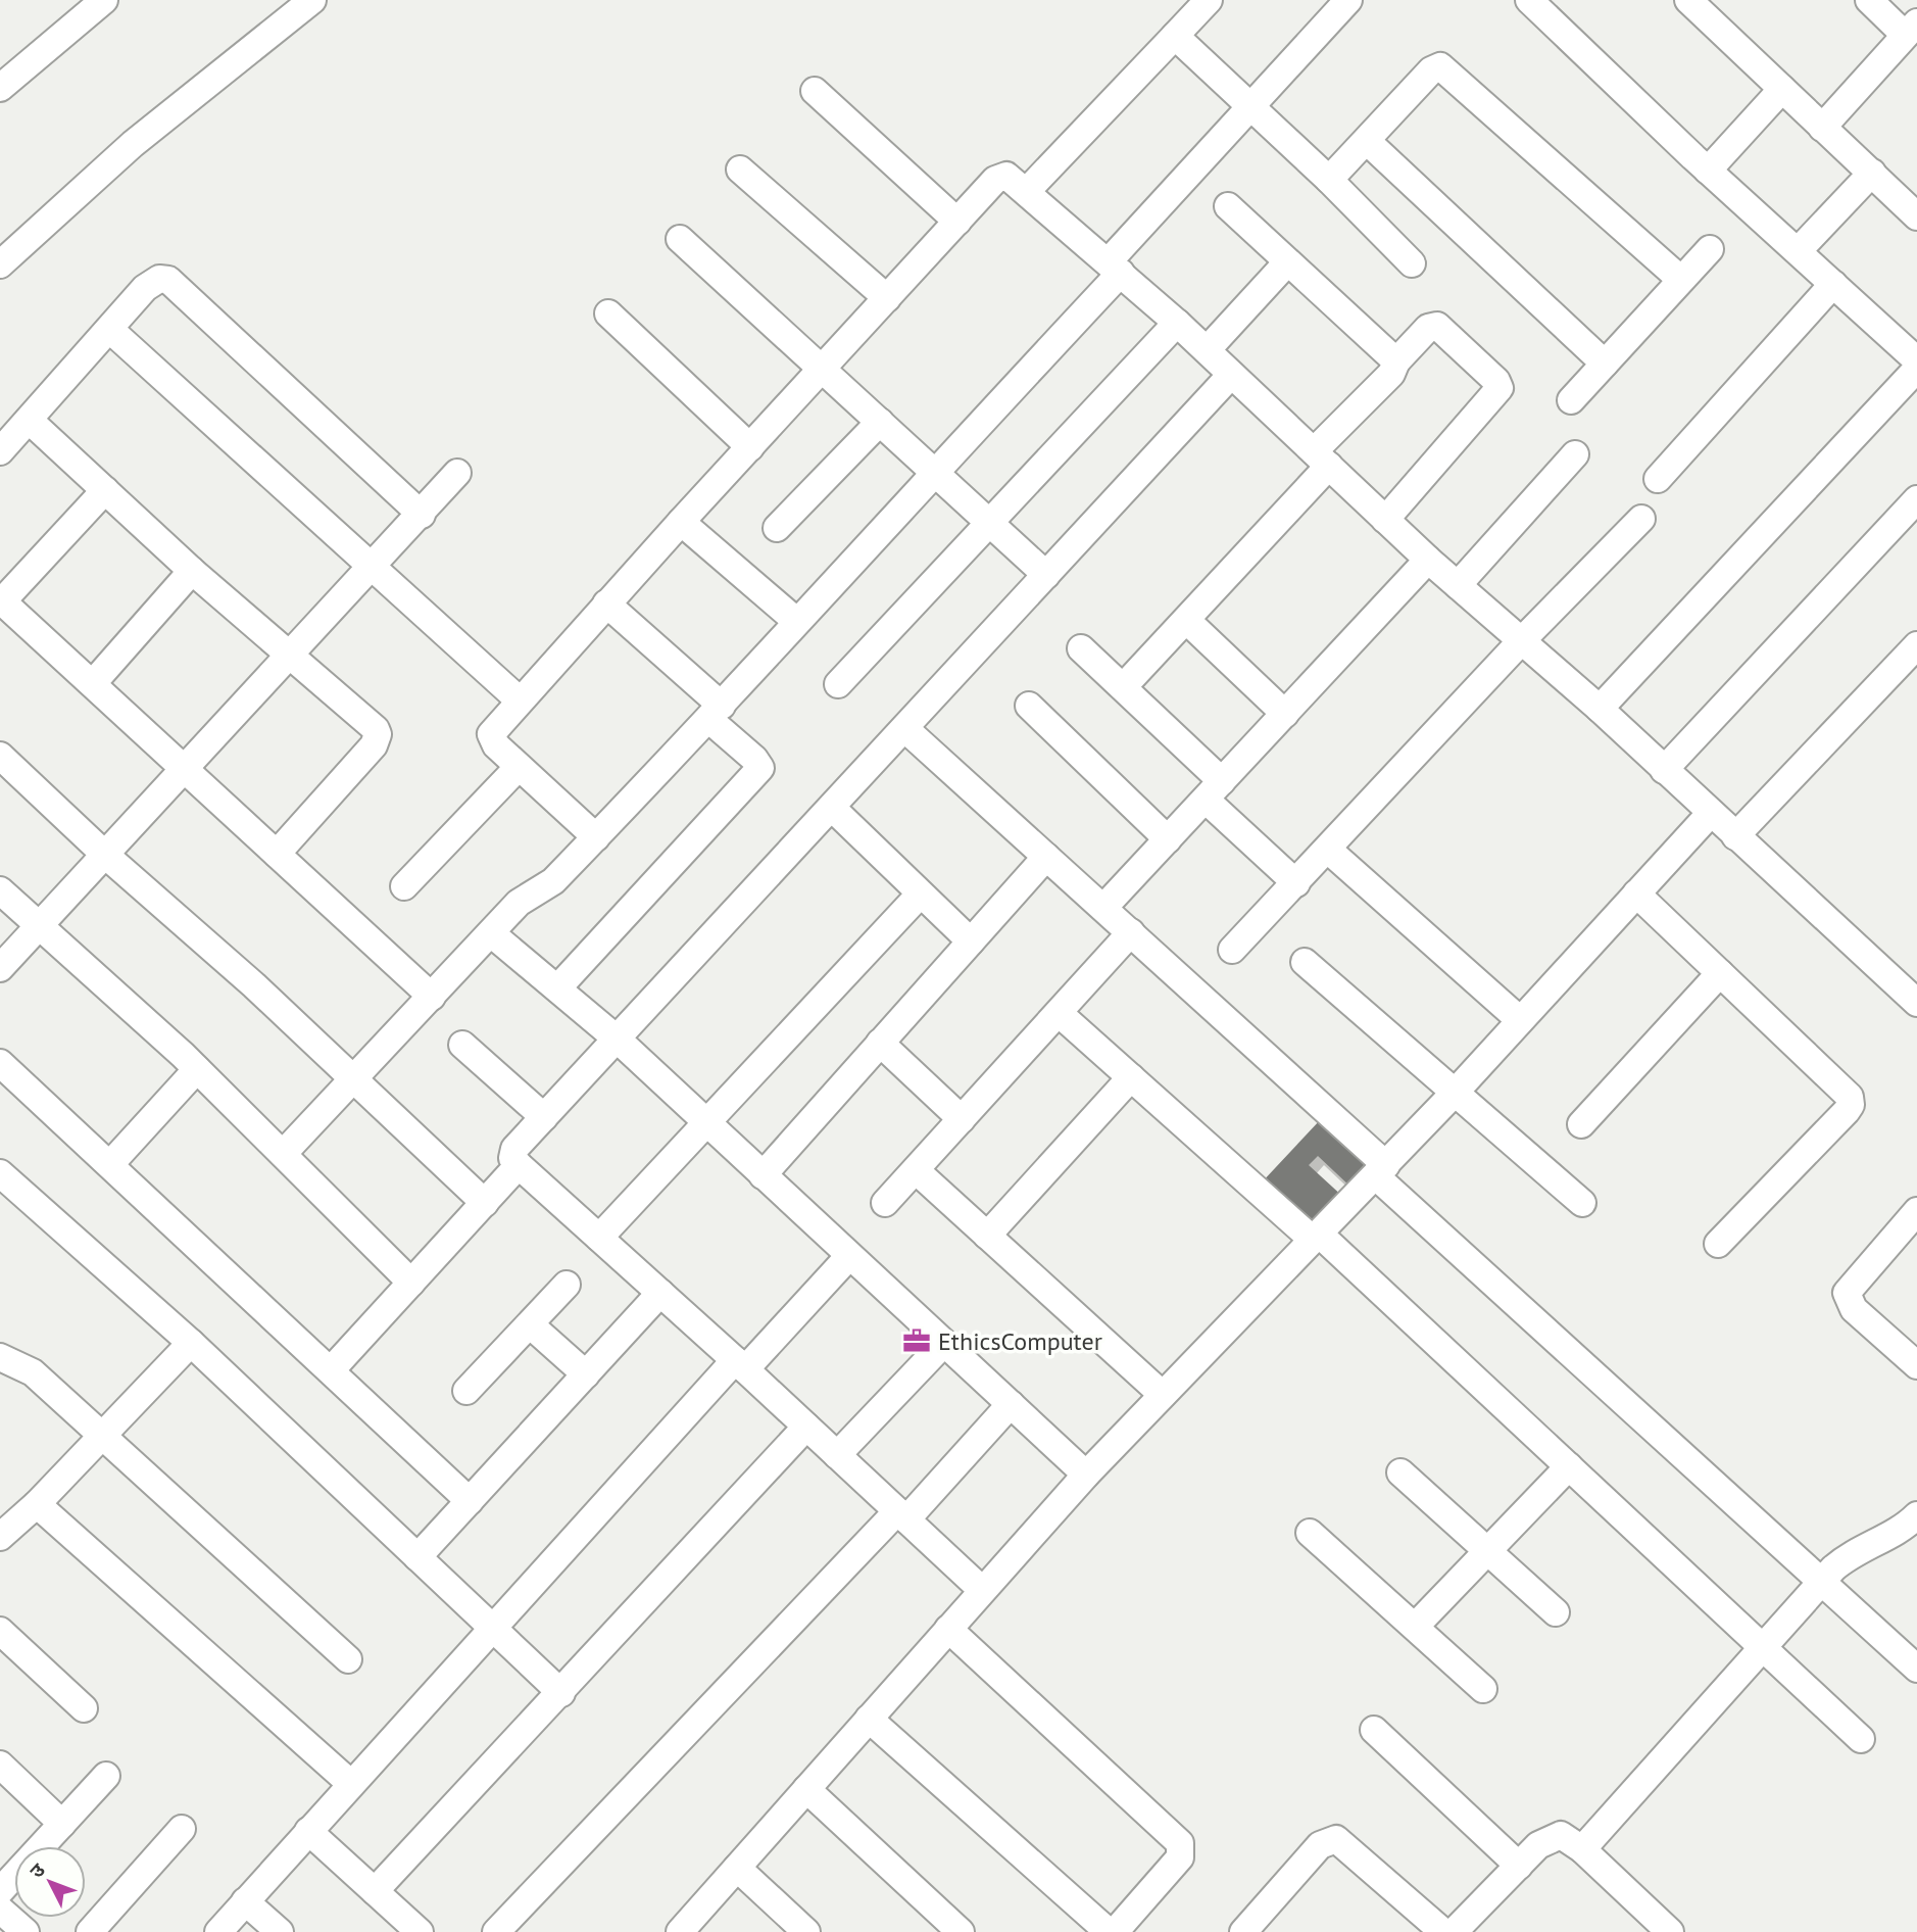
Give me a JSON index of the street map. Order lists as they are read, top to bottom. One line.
{"places":{"office":["EthicsComputer"]},"north":"top left"}
